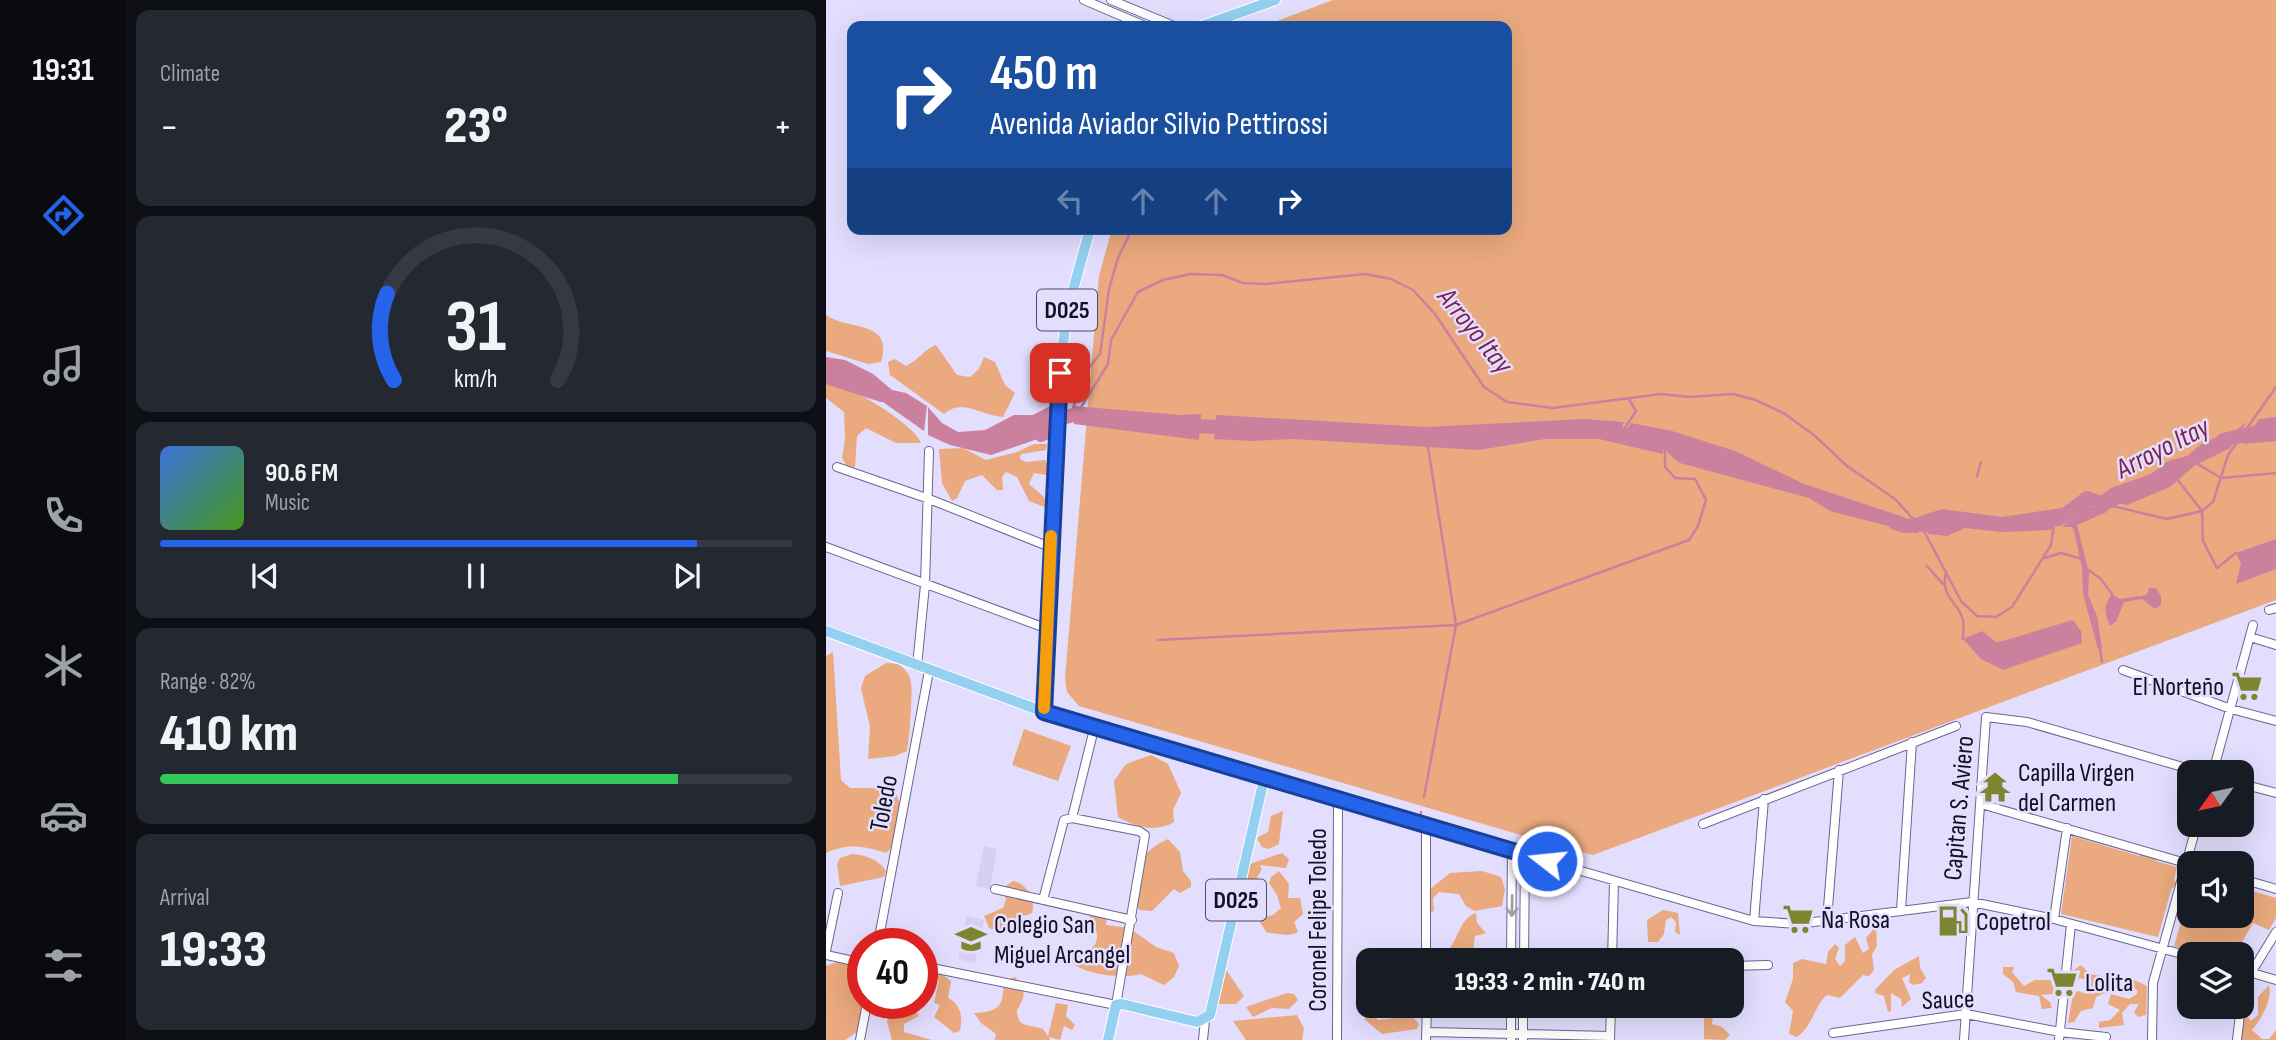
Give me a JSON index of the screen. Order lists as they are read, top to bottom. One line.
{"streets":{"main road":["D025"],"street":["Toledo","Capitan S. Aviero","Coronel Felipe Toledo","Sauce"]},"crossings":[["Capitan S. Aviero","Sauce"]],"water":["Arroyo Itay"],"places":{"supermarket":["El Norteño","Ña Rosa","Lolita"],"temple":["Capilla Virgen del Carmen"],"fuel station":["Copetrol"],"school or university":["Colegio San Miguel Arcangel"]},"north":"bottom left","page":{"tabs":"19:31","tile":["Climate",["Range · 82%","410 km"],["Arrival","19:33"]],"turn":["450 m","Avenida Aviador Silvio Pettirossi"],"heat":["−","23°","+"],"song":["90.6 FM","Music"],"limit":"40","trip":"19:33 · 2 min · 740 m","gauge":["31","km/h"]}}
